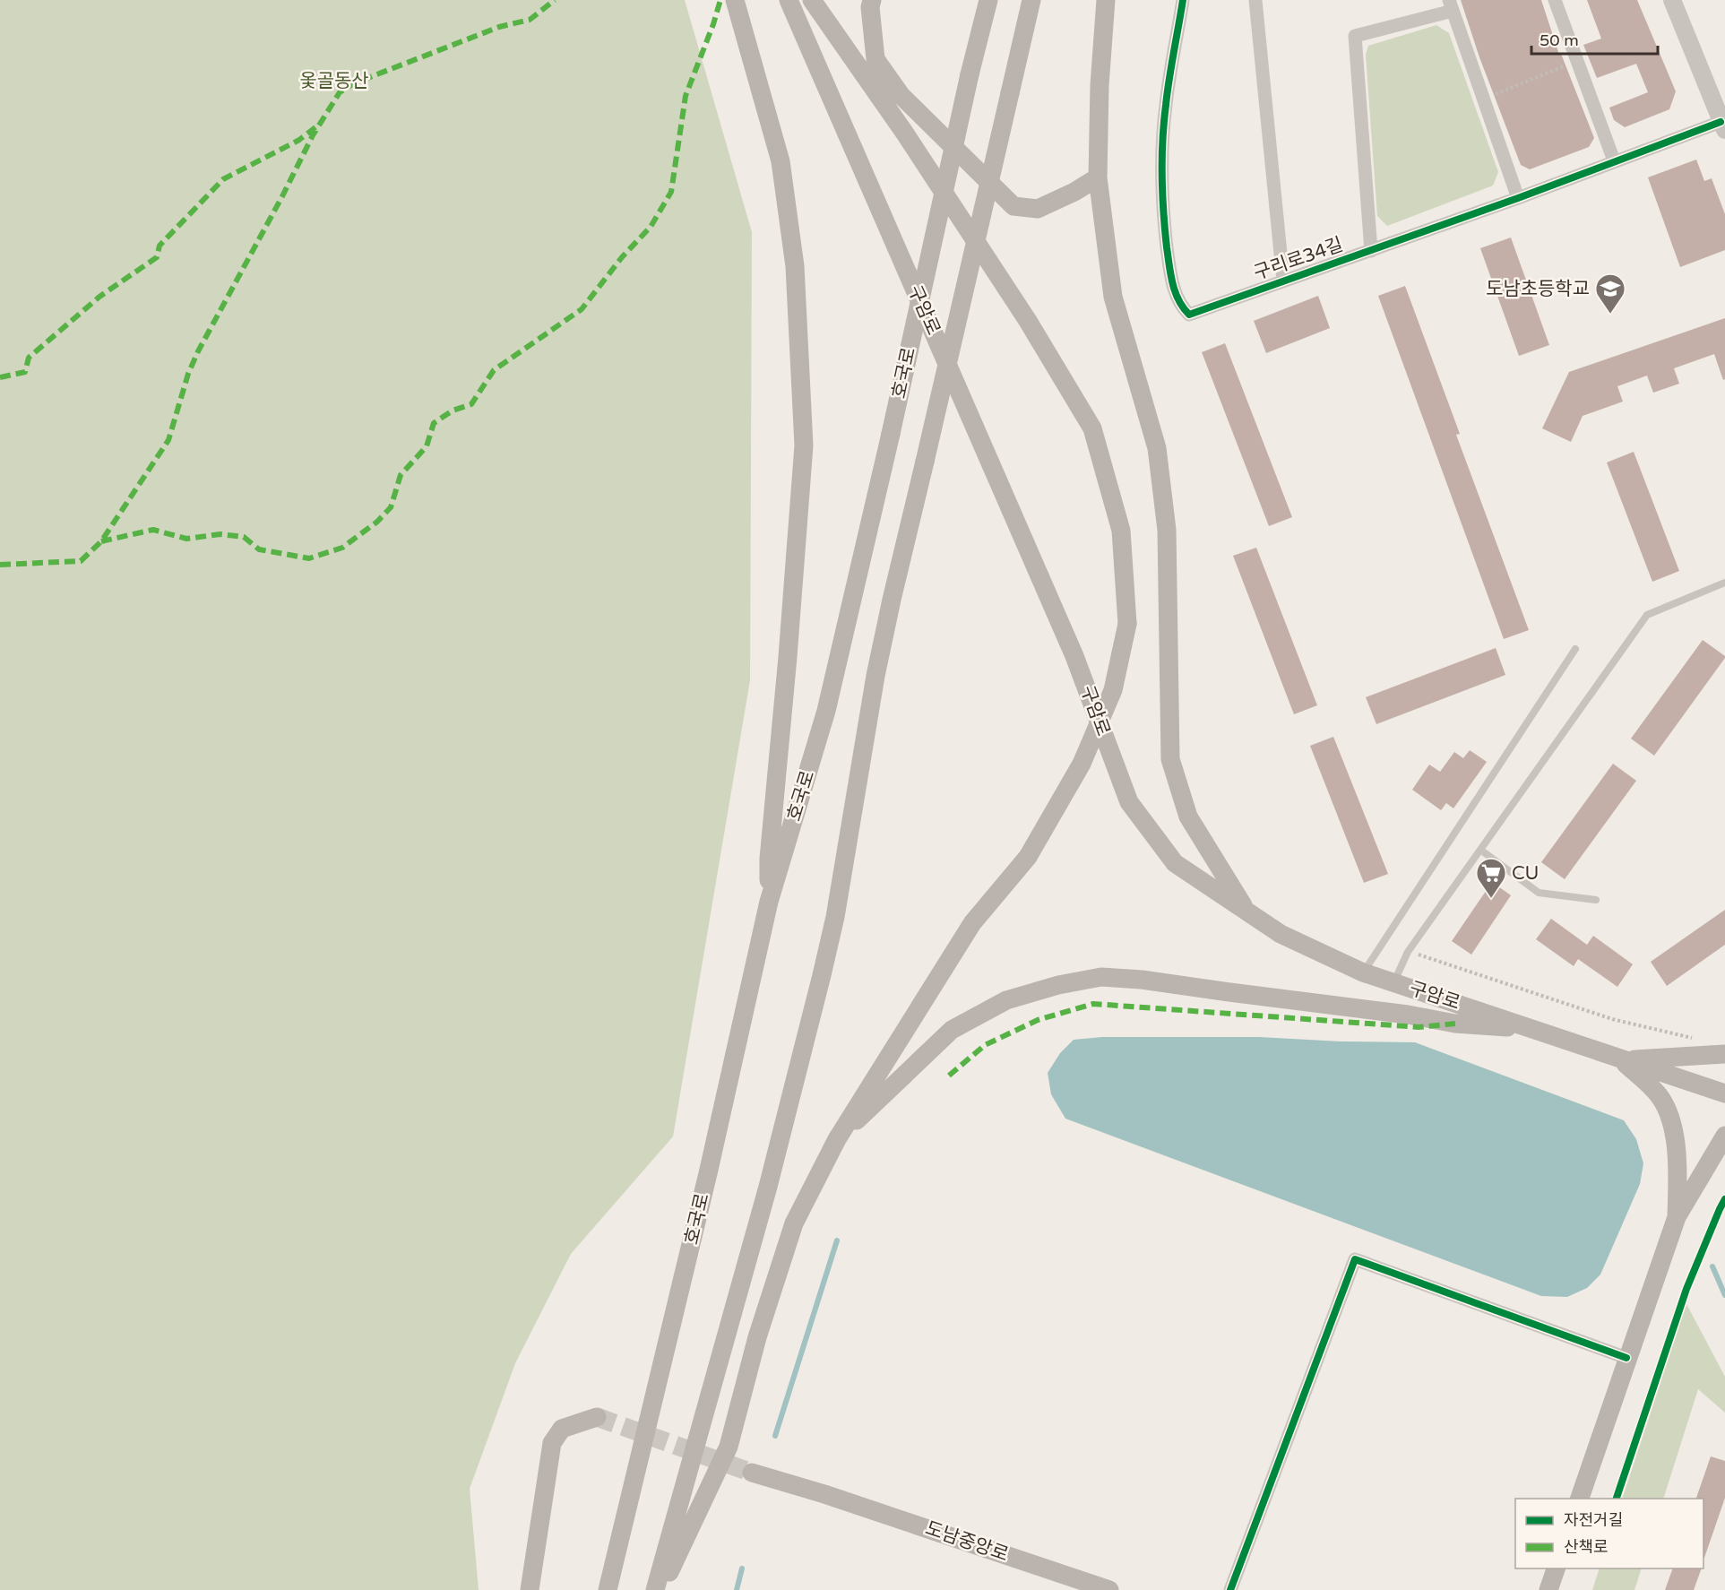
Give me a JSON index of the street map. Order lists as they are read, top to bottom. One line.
{"streets":{"main road":["구암로","호국로","도남중앙로"],"street":["구리로34길"]},"parks":["옻골동산"],"places":{"school or university":["도남초등학교"],"supermarket":["CU"]},"legend":["자전거길","산책로"],"scale_bar":"50 m"}
